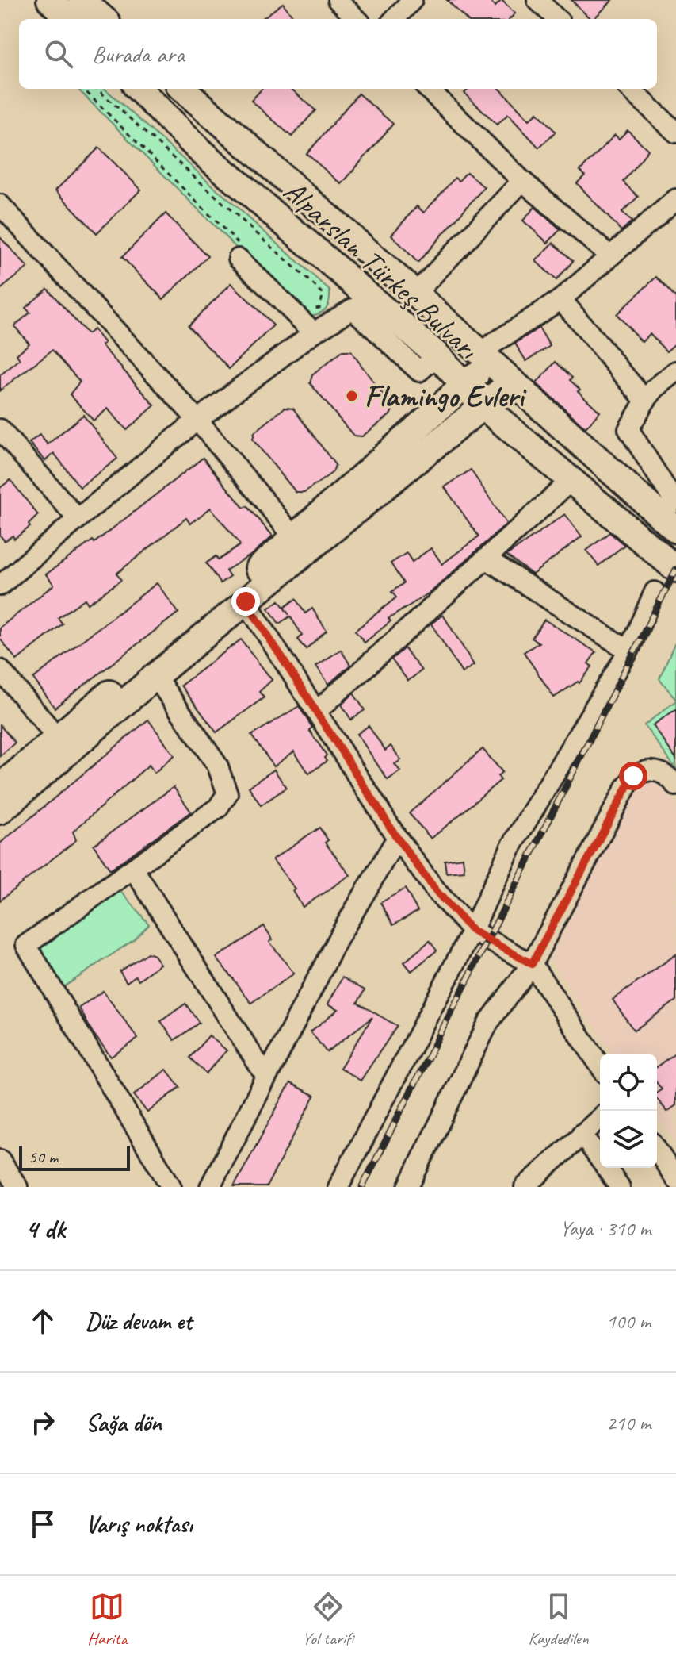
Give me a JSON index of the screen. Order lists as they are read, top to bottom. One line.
{"streets":{"main road":["Alparslan Türkeş Bulvarı"]},"places":["Flamingo Evleri"],"scale_bar":"50 m","page":{"search":"Burada ara","scale":"50 m","heading":["4 dk","Yaya · 310 m"],"list":[["Düz devam et","100 m"],["Sağa dön","210 m"],"Varış noktası"],"nav":["Harita","Yol tarifi","Kaydedilen"]}}
